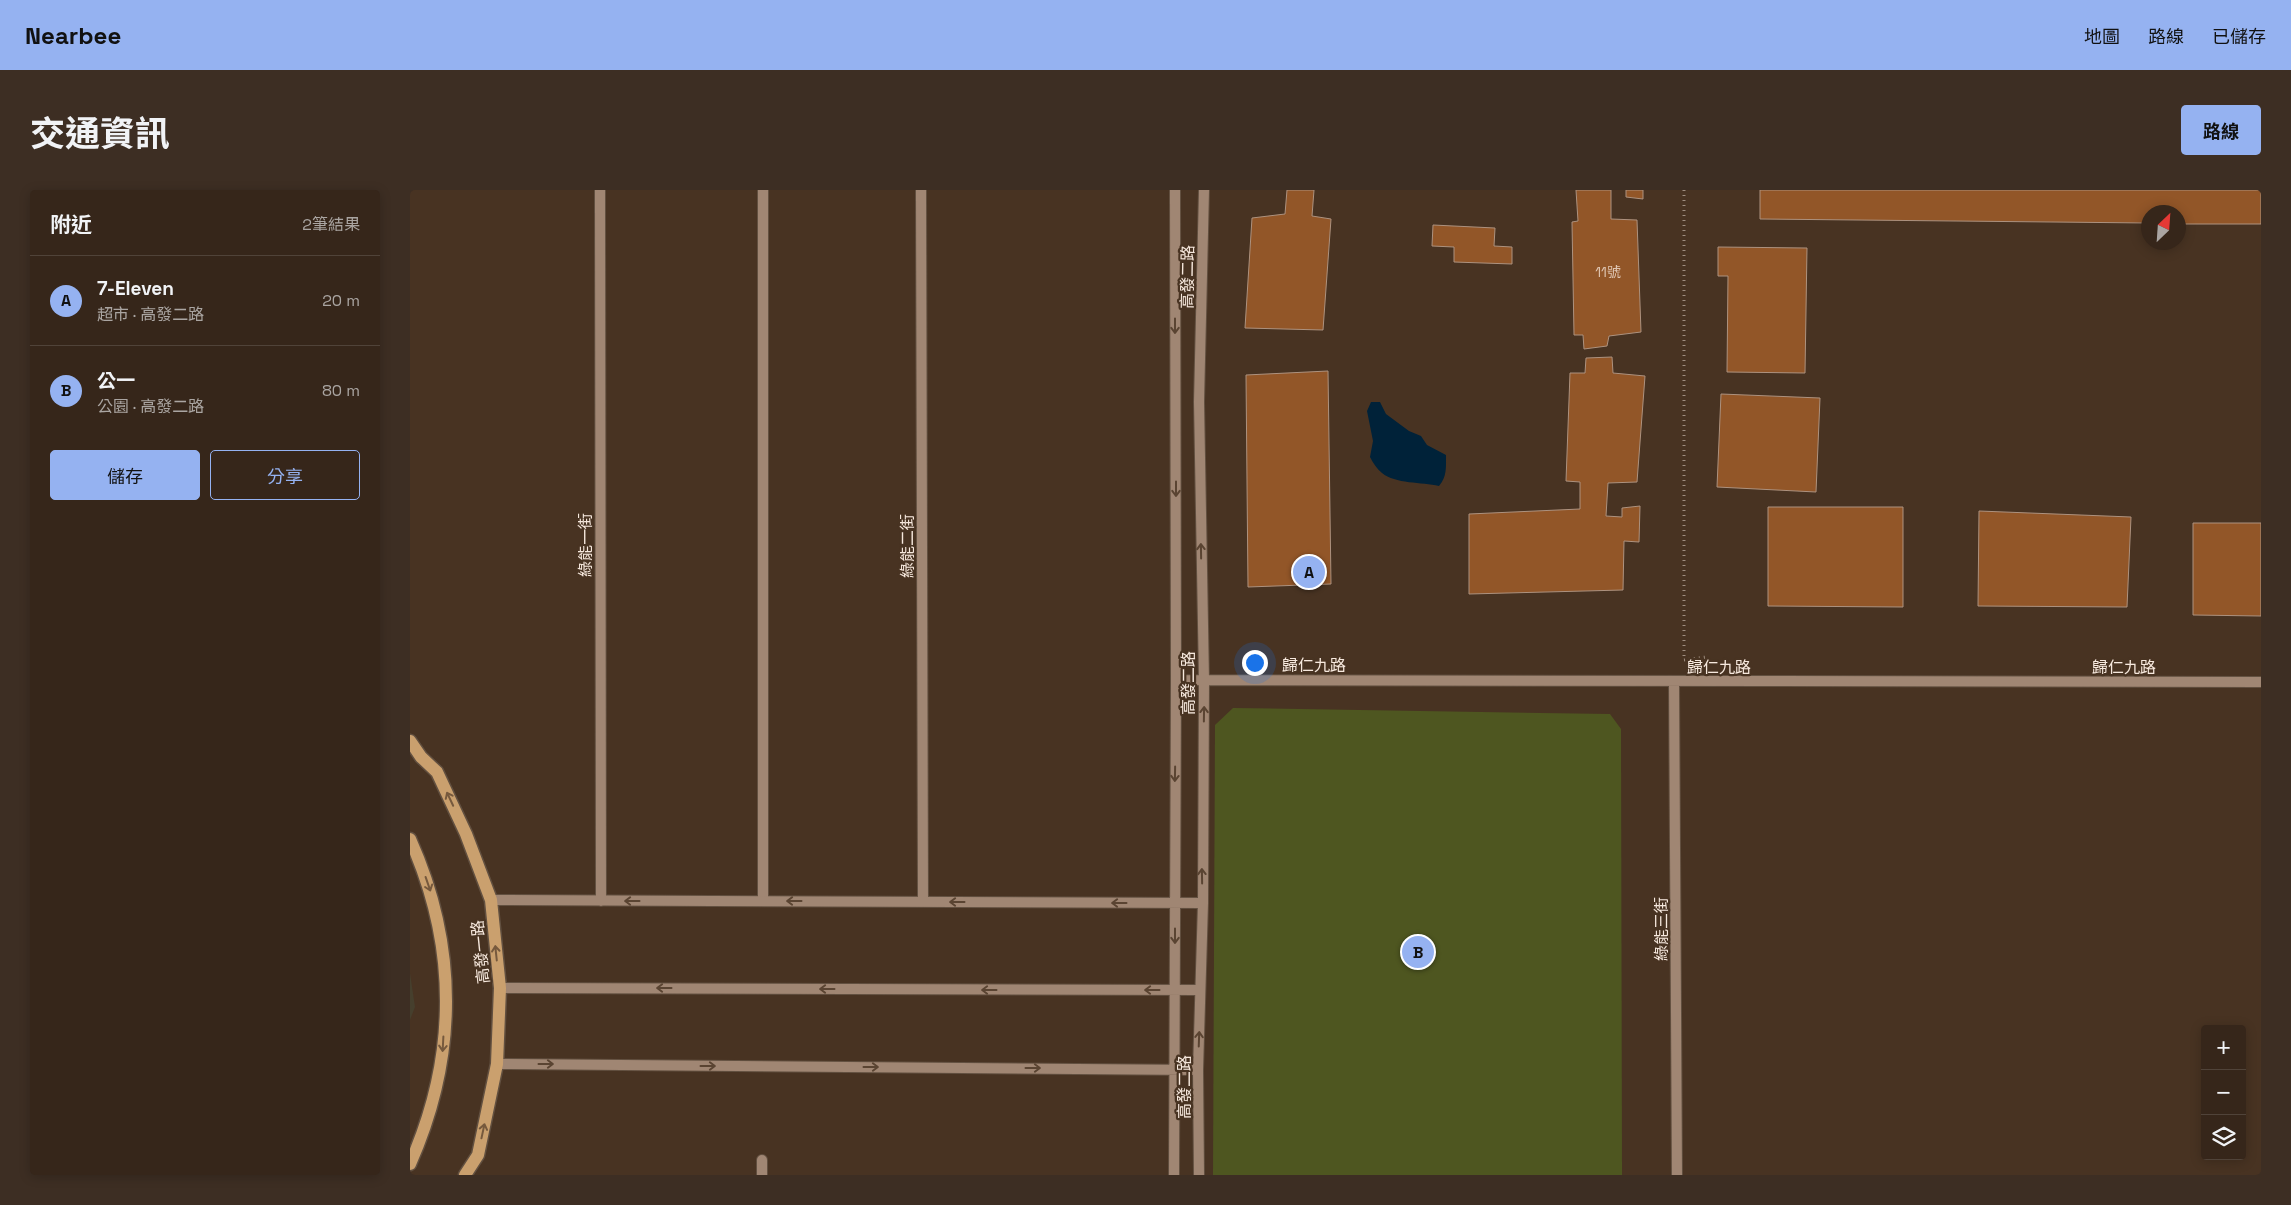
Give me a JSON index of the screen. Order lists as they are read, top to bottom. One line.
{"streets":{"main road":["高發一路"],"street":["高發二路","綠能一街","綠能二街","歸仁九路","綠能三街"]},"crossings":[["高發二路","歸仁九路"],["歸仁九路","綠能三街"]],"house_numbers":["11號"],"north":"top right","page":{"header":"Nearbee","nav":["地圖","路線","已儲存"],"title":"交通資訊","buttons":["路線",["儲存","分享"]],"heading":["附近","2筆結果"],"list":[{"mark":"A","name":"7-Eleven","note":"超市 · 高發二路","value":"20 m"},{"mark":"B","name":"公一","note":"公園 · 高發二路","value":"80 m"}],"pins":["A","B"],"map_buttons":["+","−"]}}
